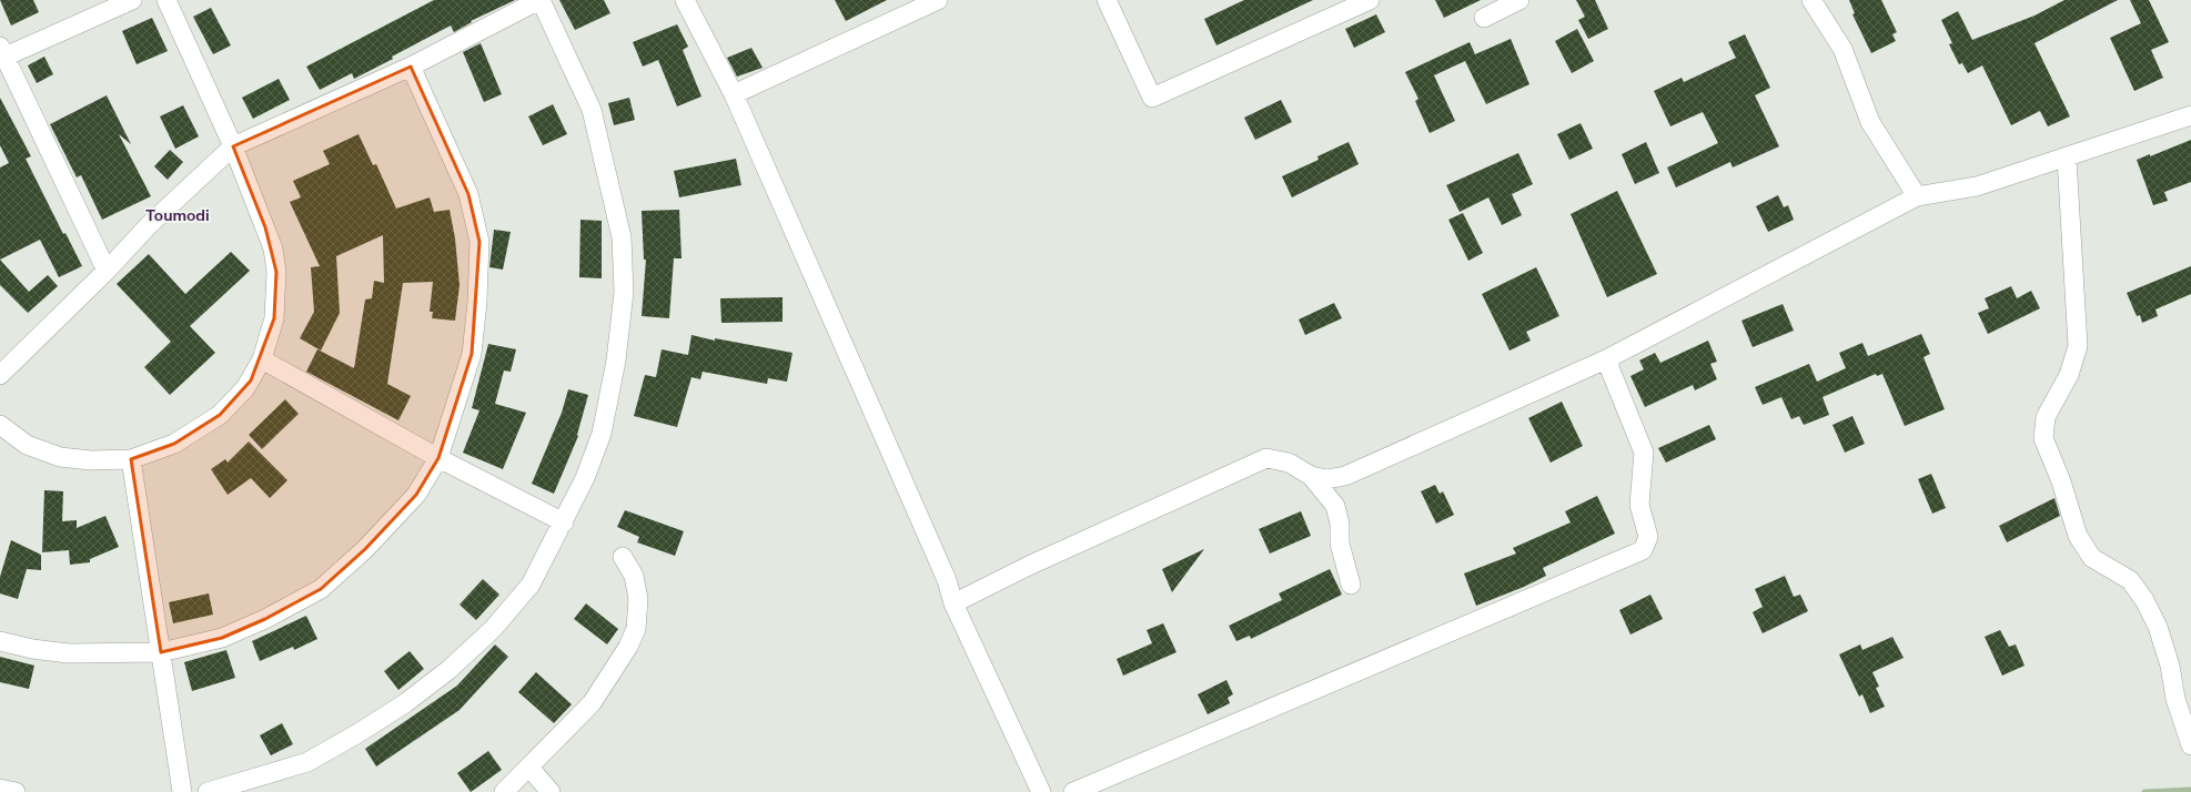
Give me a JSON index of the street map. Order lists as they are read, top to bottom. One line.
{"districts":["Toumodi"]}
